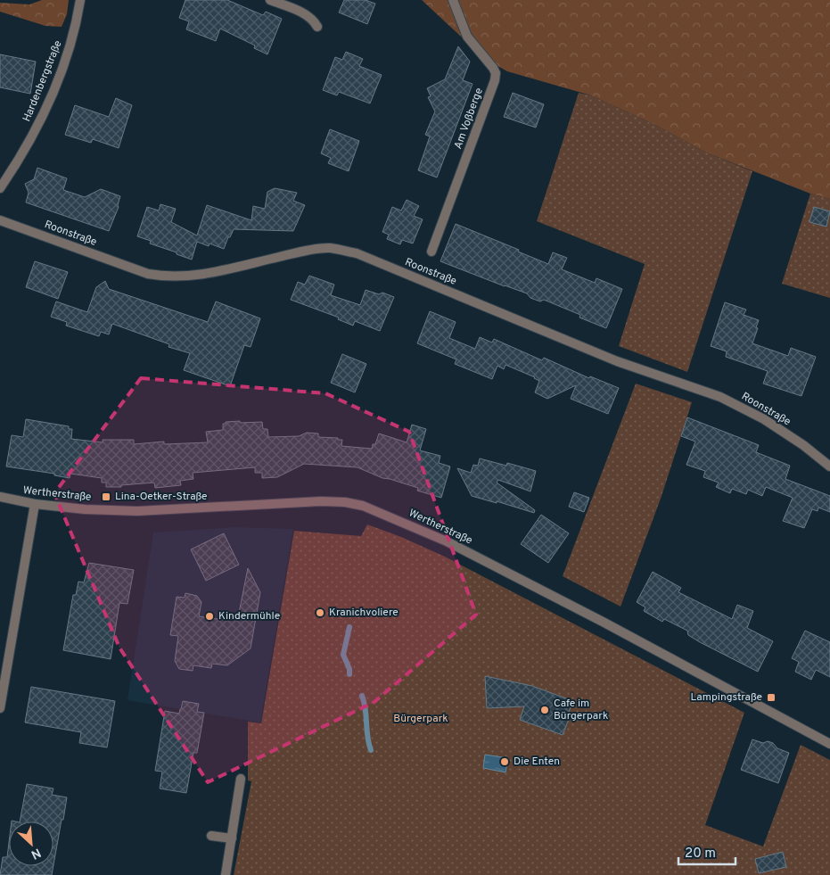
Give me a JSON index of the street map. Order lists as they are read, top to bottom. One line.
{"streets":{"street":["Hardenbergstraße","Am Voßberge","Roonstraße","Wertherstraße"]},"parks":["Bürgerpark"],"places":{"transit":["Lina-Oetker-Straße","Lampingstraße"],"other":["Kranichvoliere","Kindermühle","Cafe im Bürgerpark","Die Enten"]},"scale_bar":"20 m","north":"bottom right"}
